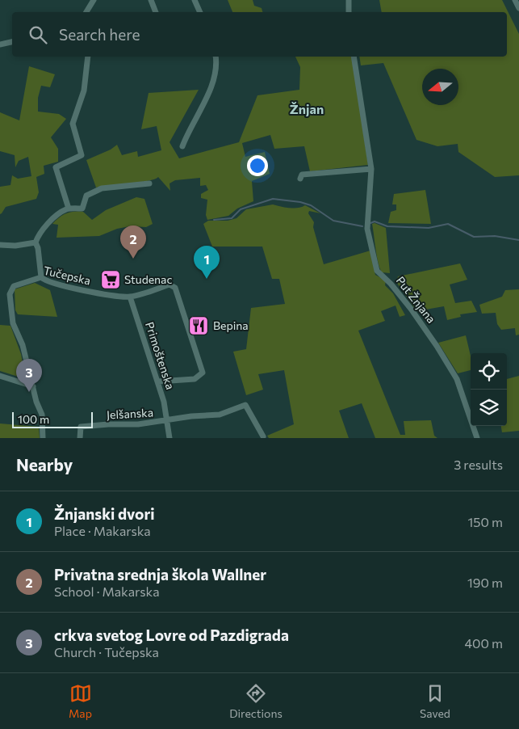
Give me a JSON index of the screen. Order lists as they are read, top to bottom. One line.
{"streets":{"street":["Tučepska","Put Žnjana","Primoštenska","Jelšanska"]},"crossings":[["Tučepska","Primoštenska"],["Primoštenska","Jelšanska"]],"districts":["Žnjan"],"places":{"supermarket":["Studenac"],"restaurant":["Bepina"]},"scale_bar":"100 m","north":"left","page":{"search":"Search here","pins":["2","1","3"],"scale":"100 m","heading":["Nearby","3 results"],"list":[{"mark":"1","name":"Žnjanski dvori","note":"Place · Makarska","value":"150 m"},{"mark":"2","name":"Privatna srednja škola Wallner","note":"School · Makarska","value":"190 m"},{"mark":"3","name":"crkva svetog Lovre od Pazdigrada","note":"Church · Tučepska","value":"400 m"}],"nav":["Map","Directions","Saved"]}}
